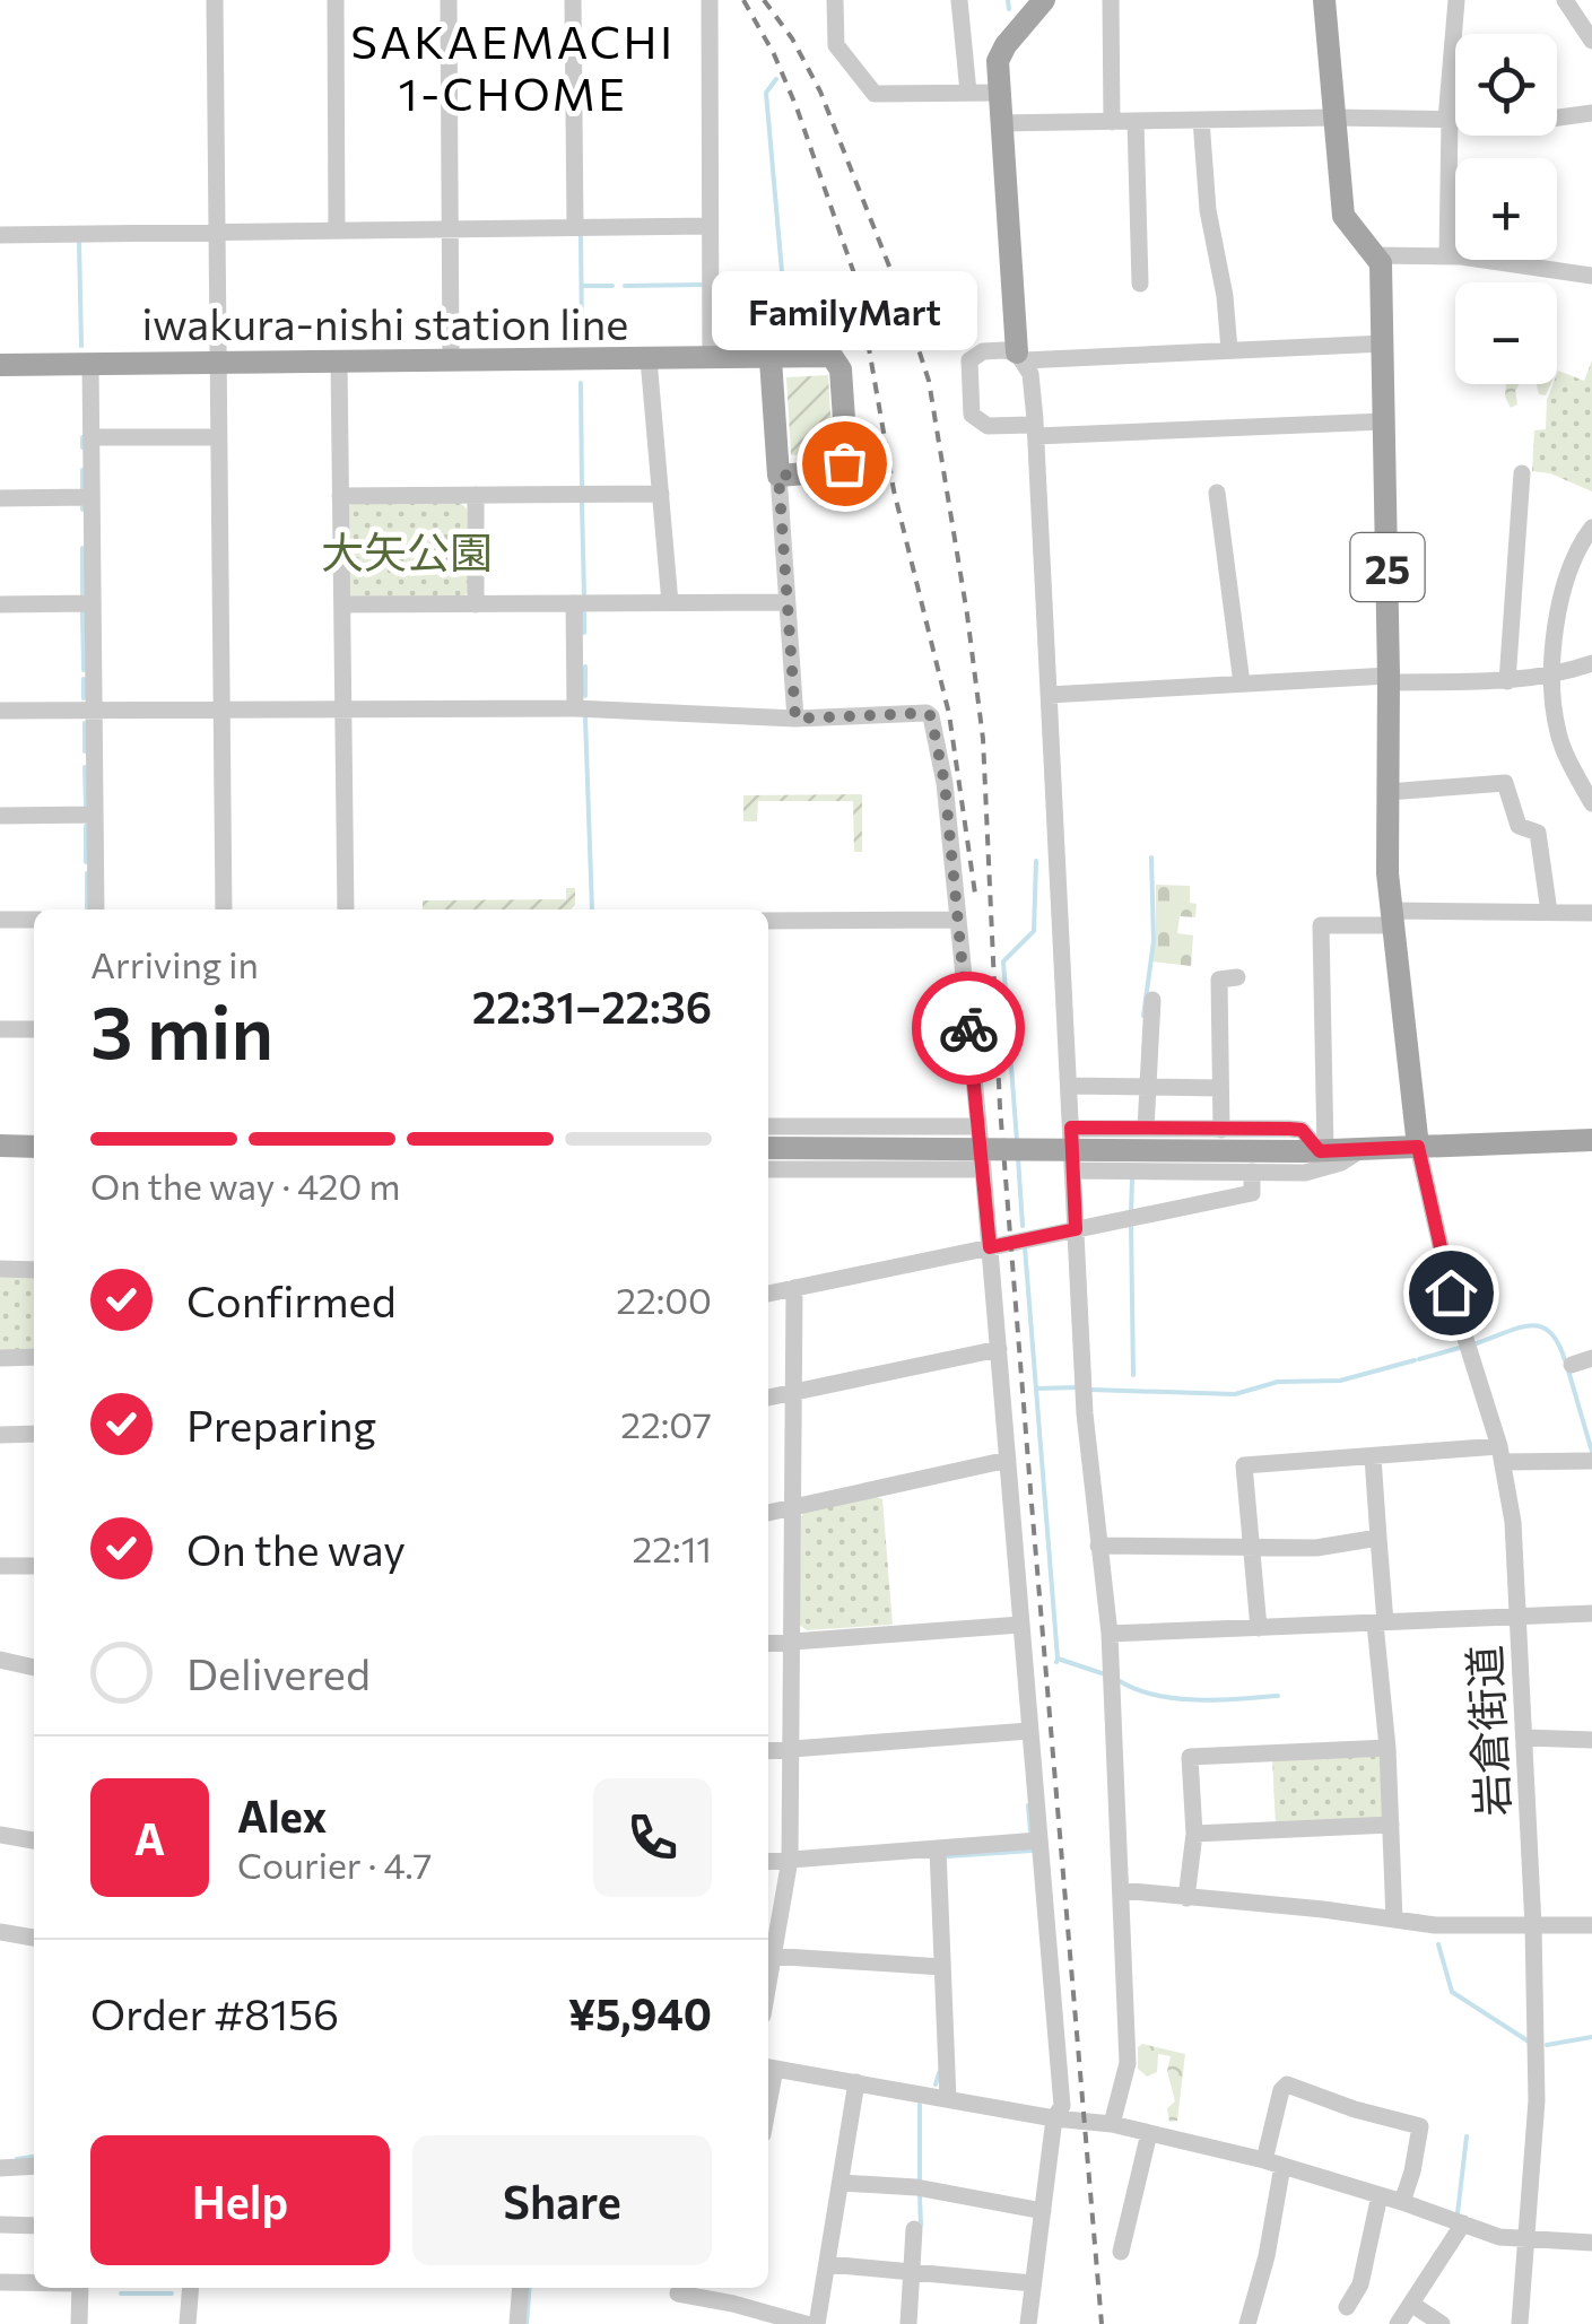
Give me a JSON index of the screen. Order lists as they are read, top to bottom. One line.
{"streets":{"main road":["iwakura-nishi station line","25"],"street":["岩倉街道"]},"crossings":[["25","岩倉街道"]],"districts":["SAKAEMACHI 1-CHOME"],"parks":["大矢公園"],"places":["FamilyMart"],"page":{"map_buttons":["+","−"],"bubble":"FamilyMart","heading":["3 min","Arriving in","22:31–22:36"],"panel":["Alex","Courier · 4.7","Order #8156","¥5,940"],"bar":"On the way · 420 m","list":[["Confirmed","22:00"],["Preparing","22:07"],["On the way","22:11"],"Delivered"],"round":"A","buttons":["Help","Share"]}}
